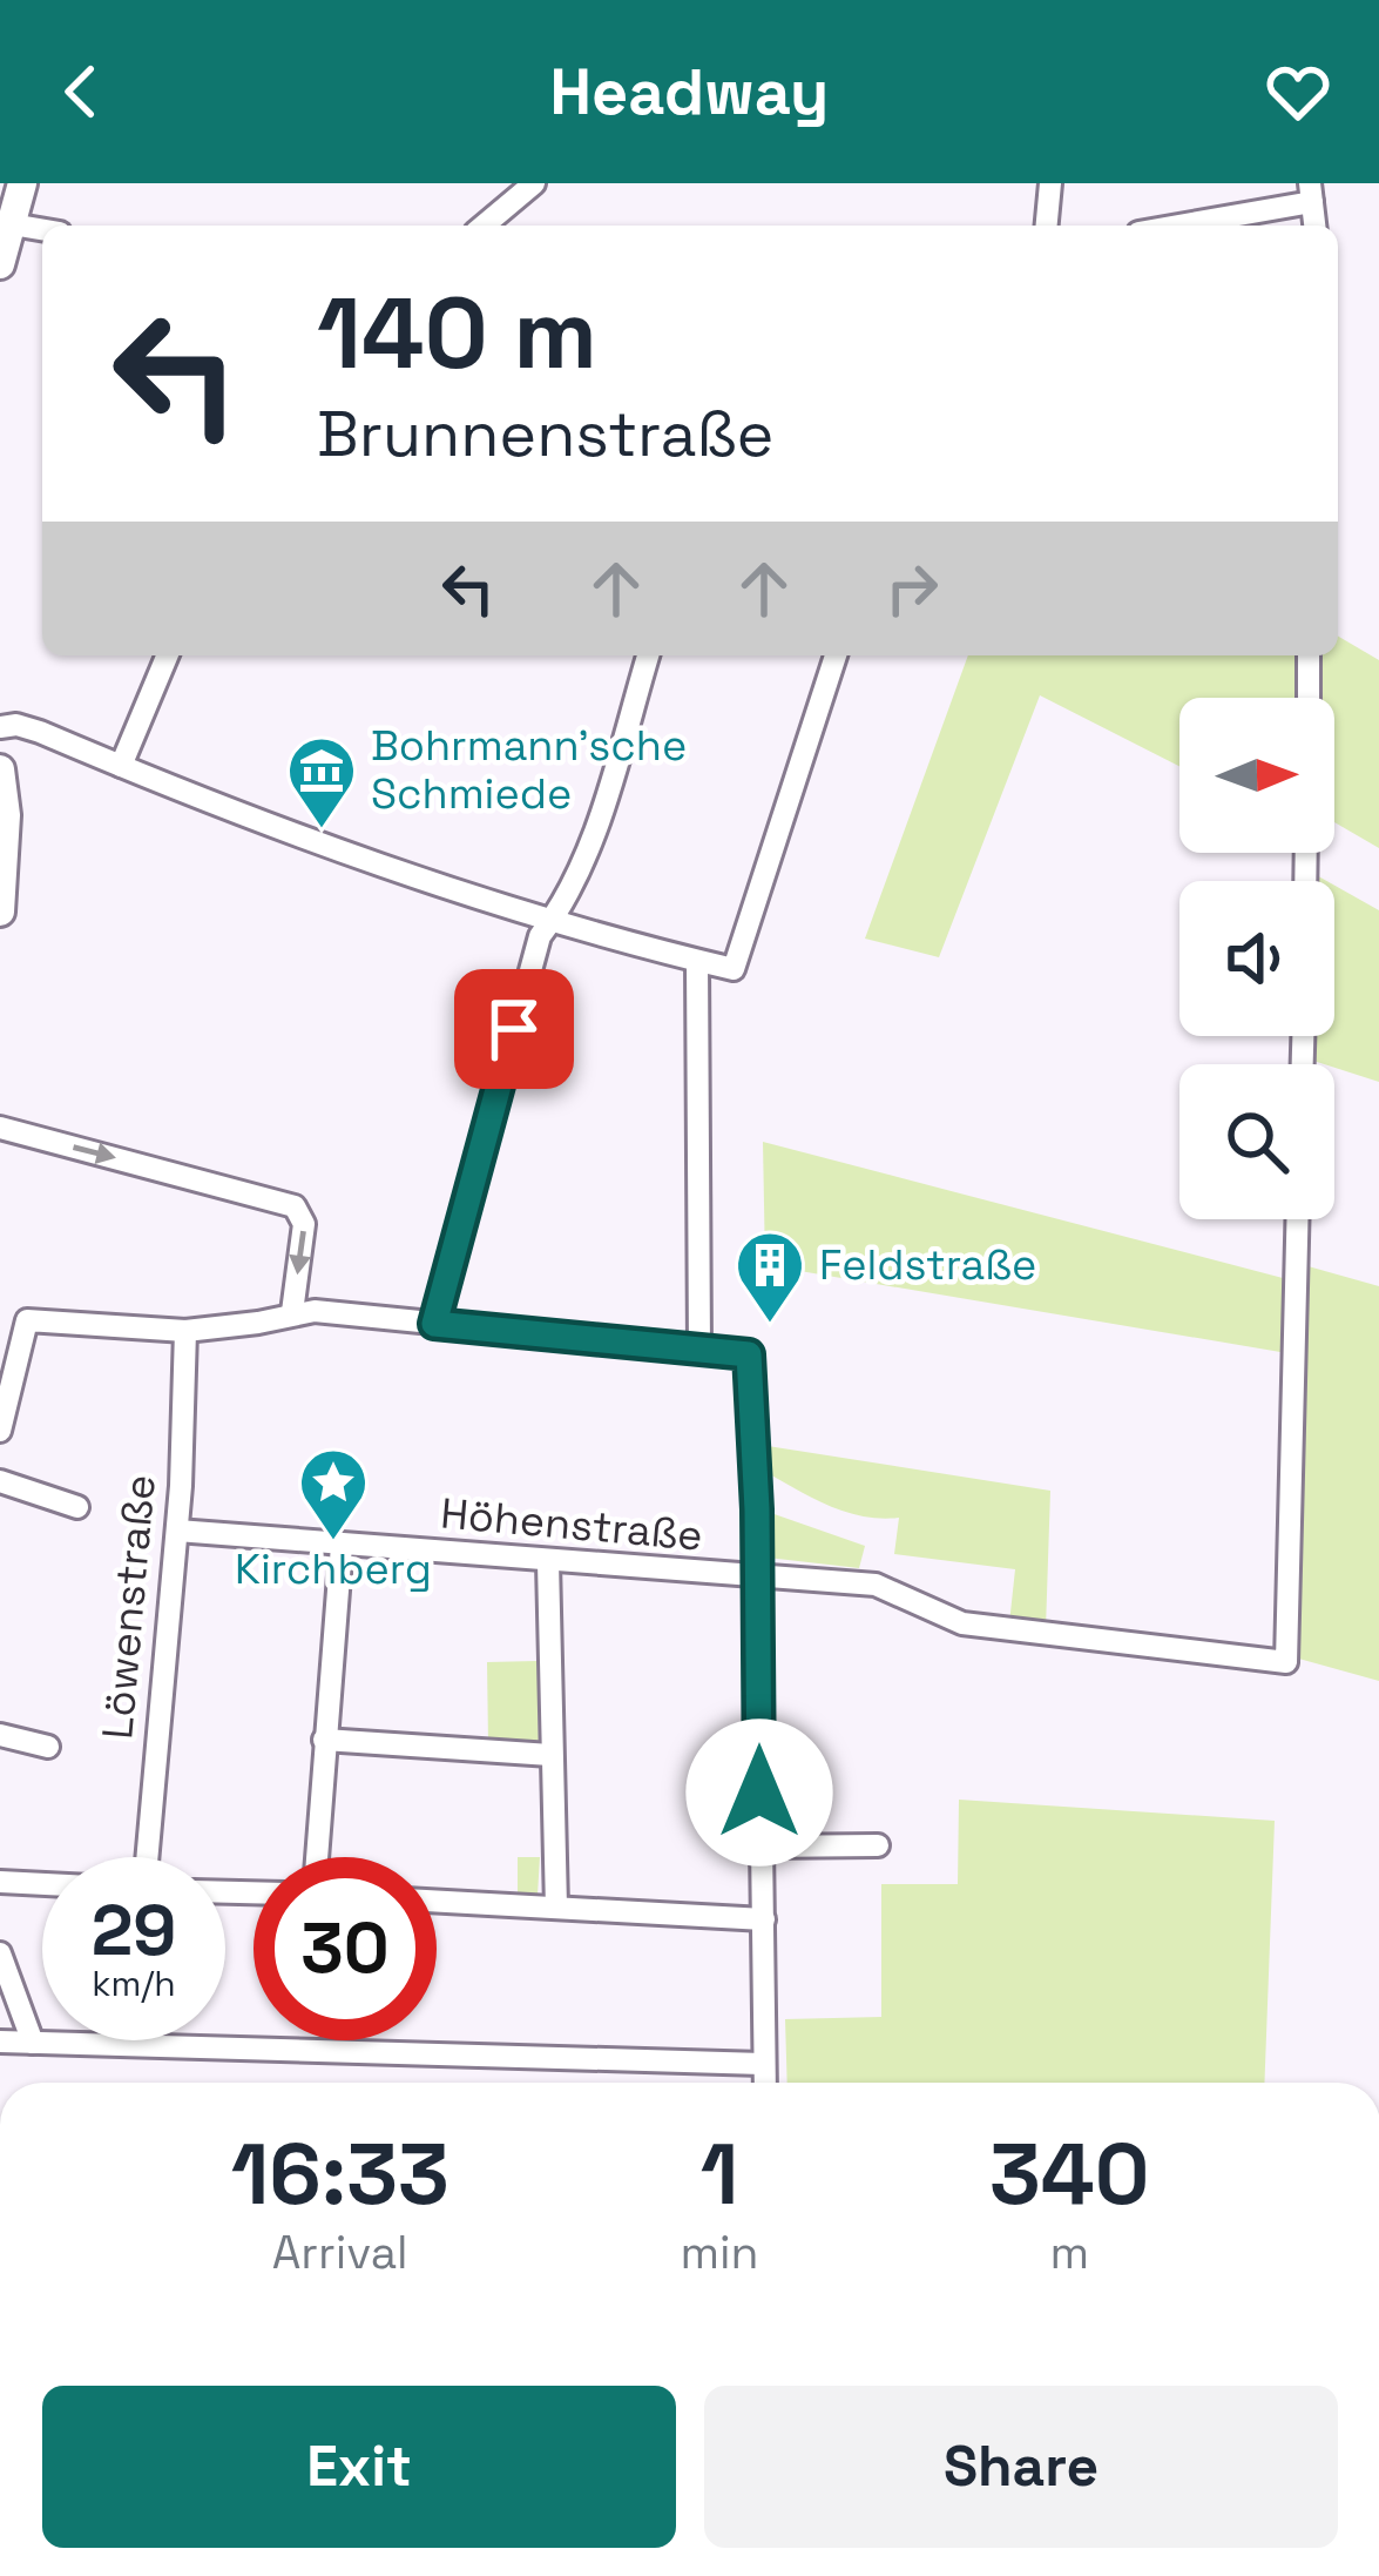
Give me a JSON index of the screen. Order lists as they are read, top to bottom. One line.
{"streets":{"street":["Höhenstraße","Löwenstraße"]},"crossings":[["Höhenstraße","Löwenstraße"]],"places":{"museum":["Bohrmann'sche Schmiede"],"building":["Feldstraße"],"place":["Kirchberg"]},"north":"right","page":{"header":"Headway","turn":["140 m","Brunnenstraße"],"speed":"29 km/h","limit":"30","eta":["16:33","Arrival","1","min","340","m"],"buttons":["Exit","Share"]}}
